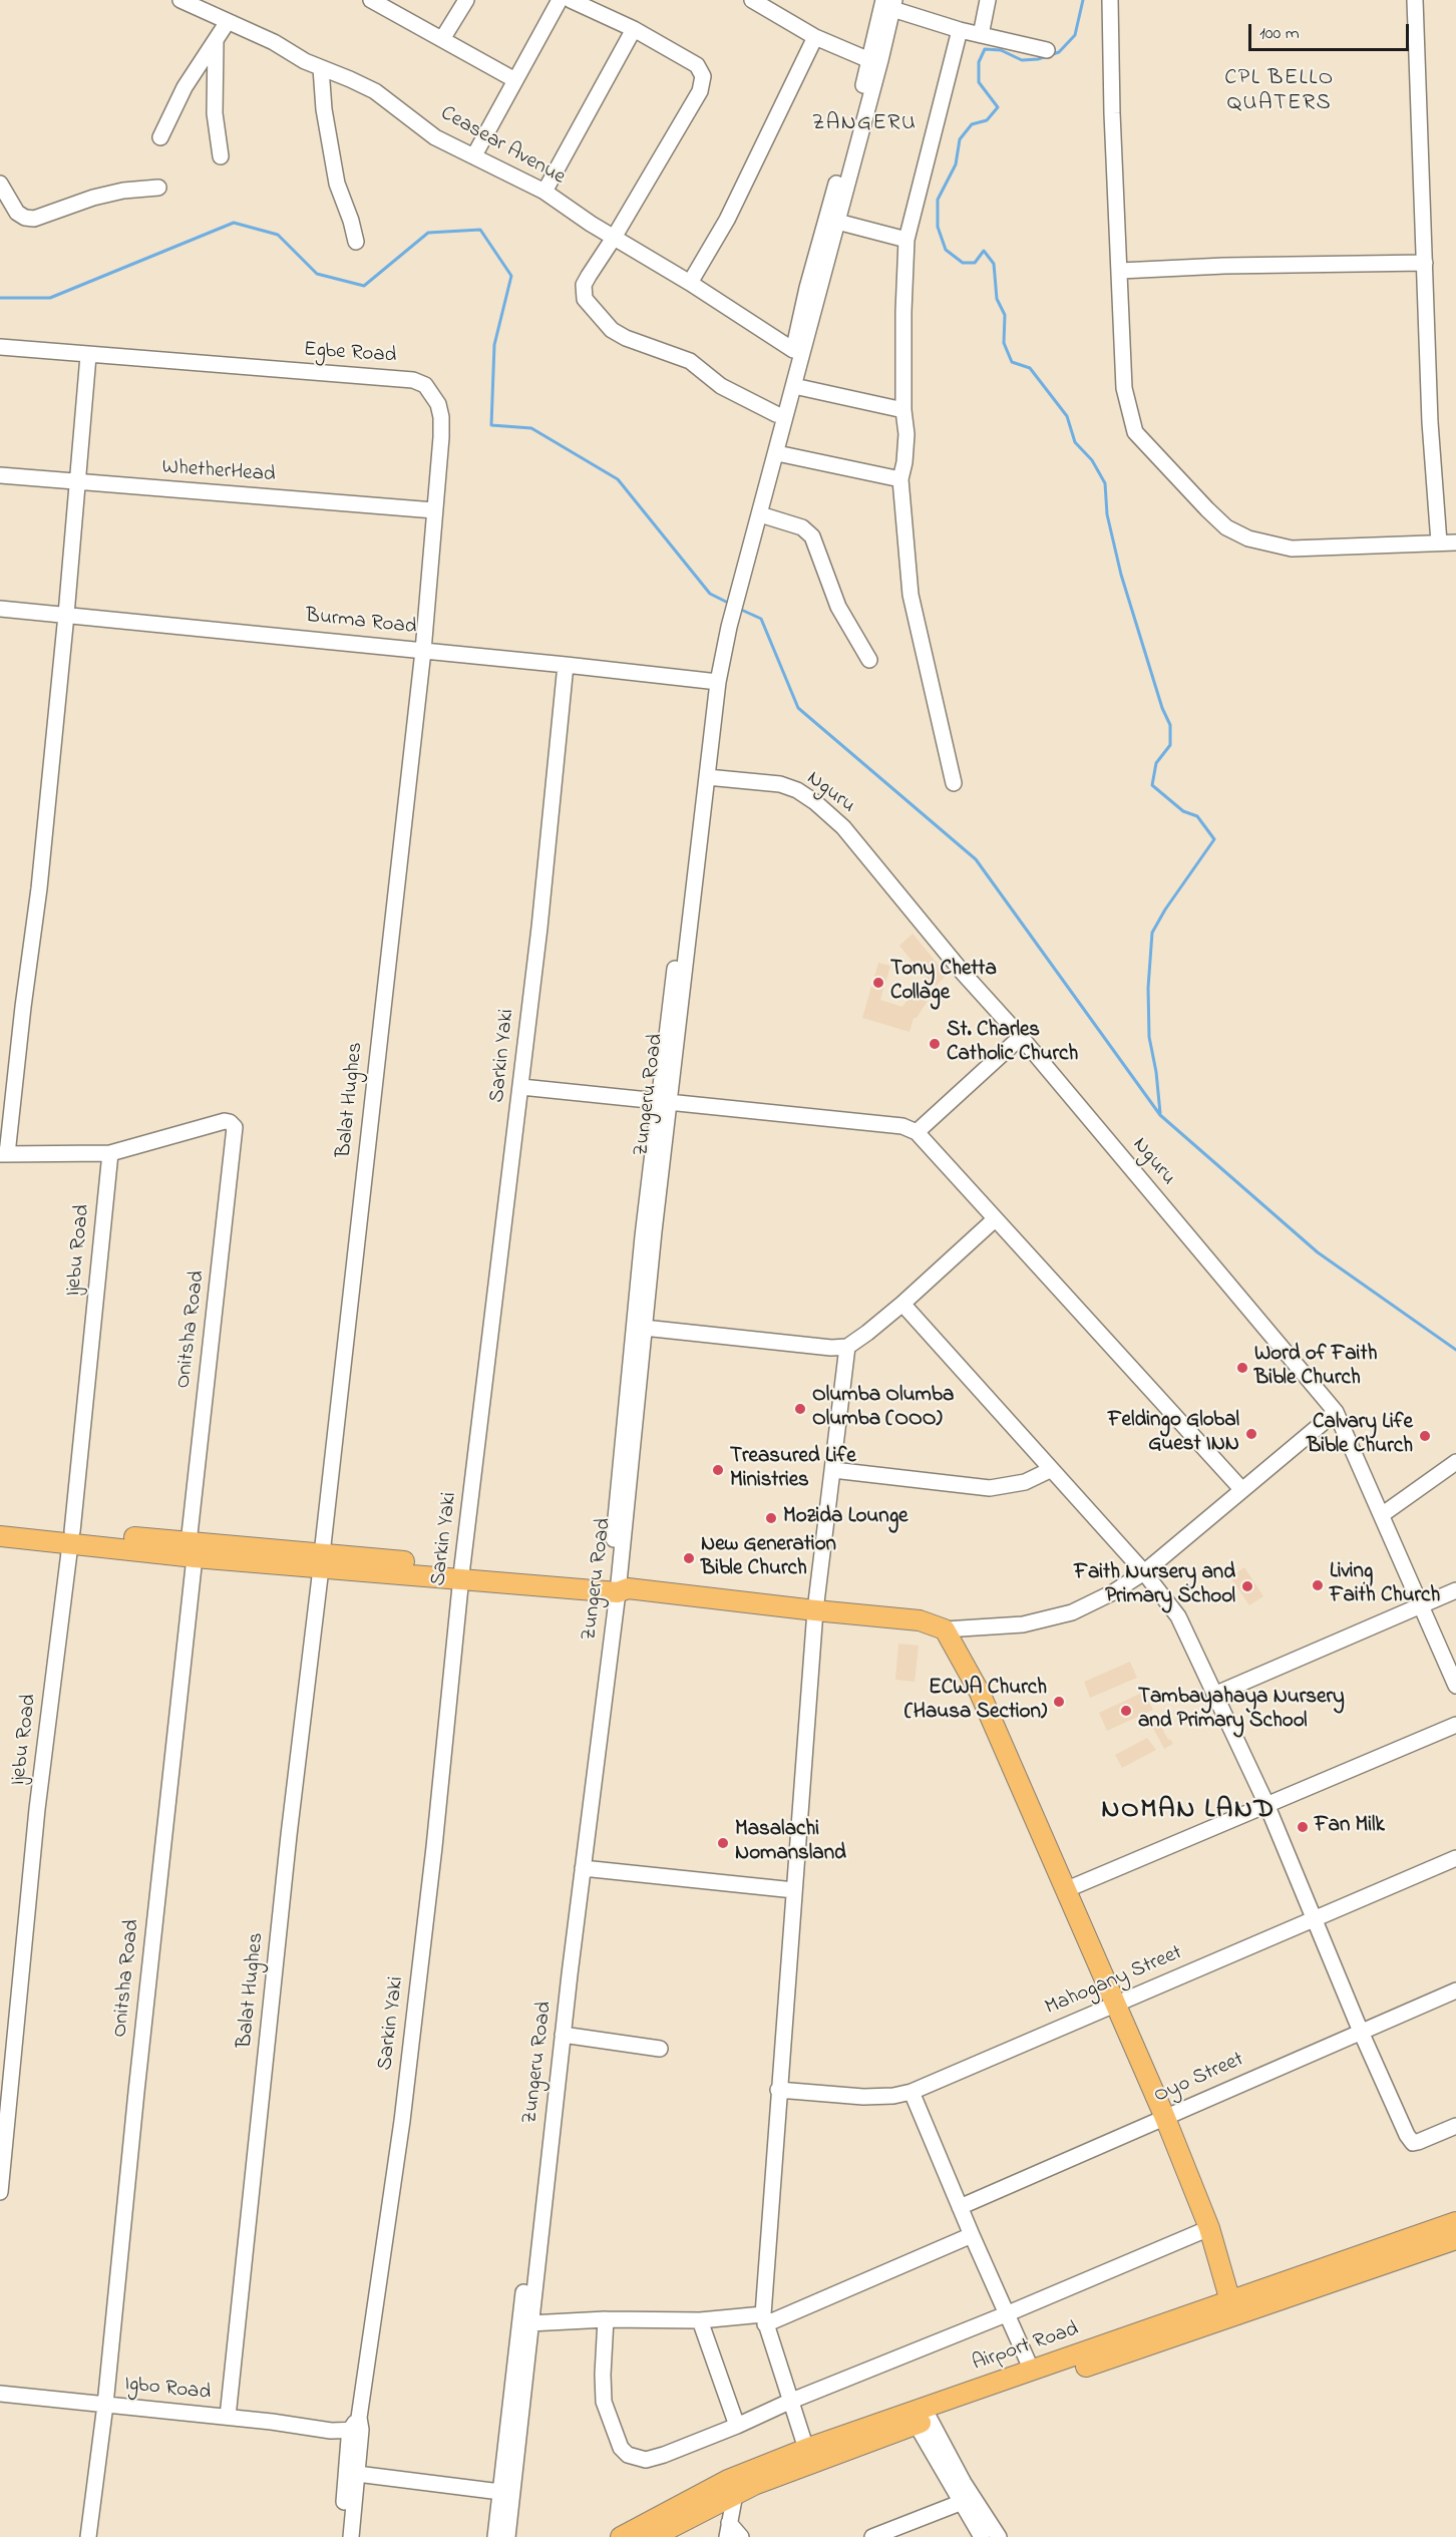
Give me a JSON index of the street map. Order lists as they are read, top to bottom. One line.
{"streets":{"main road":["Airport Road"],"street":["Ceasear Avenue","Egbe Road","WhetherHead","Burma Road","Nguru","Sarkin Yaki","Zungeru Road","Balat Hughes","Ijebu Road","Onitsha Road","Mahogany Street","Oyo Street","Igbo Road"]},"crossings":[["Egbe Road","WhetherHead"],["Egbe Road","Burma Road"],["Egbe Road","Balat Hughes"],["Burma Road","Sarkin Yaki"],["Burma Road","Zungeru Road"],["Burma Road","Balat Hughes"],["Nguru","Zungeru Road"],["Sarkin Yaki","Igbo Road"],["Balat Hughes","Igbo Road"],["Ijebu Road","Onitsha Road"],["Onitsha Road","Igbo Road"]],"districts":["CPL BELLO QUATERS","ZANGERU","NOMAN LAND"],"places":["Tony Chetta Collage","St. Charles Catholic Church","Word of Faith Bible Church","Olumba Olumba Olumba (OOO)","Feldingo Global Guest INN","Calvary Life Bible Church","Treasured Life Ministries","Mozida Lounge","New Generation Bible Church","Living Faith Church","Faith Nursery and Primary School","ECWA Church (Hausa Section)","Tambayahaya Nursery and Primary School","Fan Milk","Masalachi Nomansland"],"scale_bar":"100 m"}
